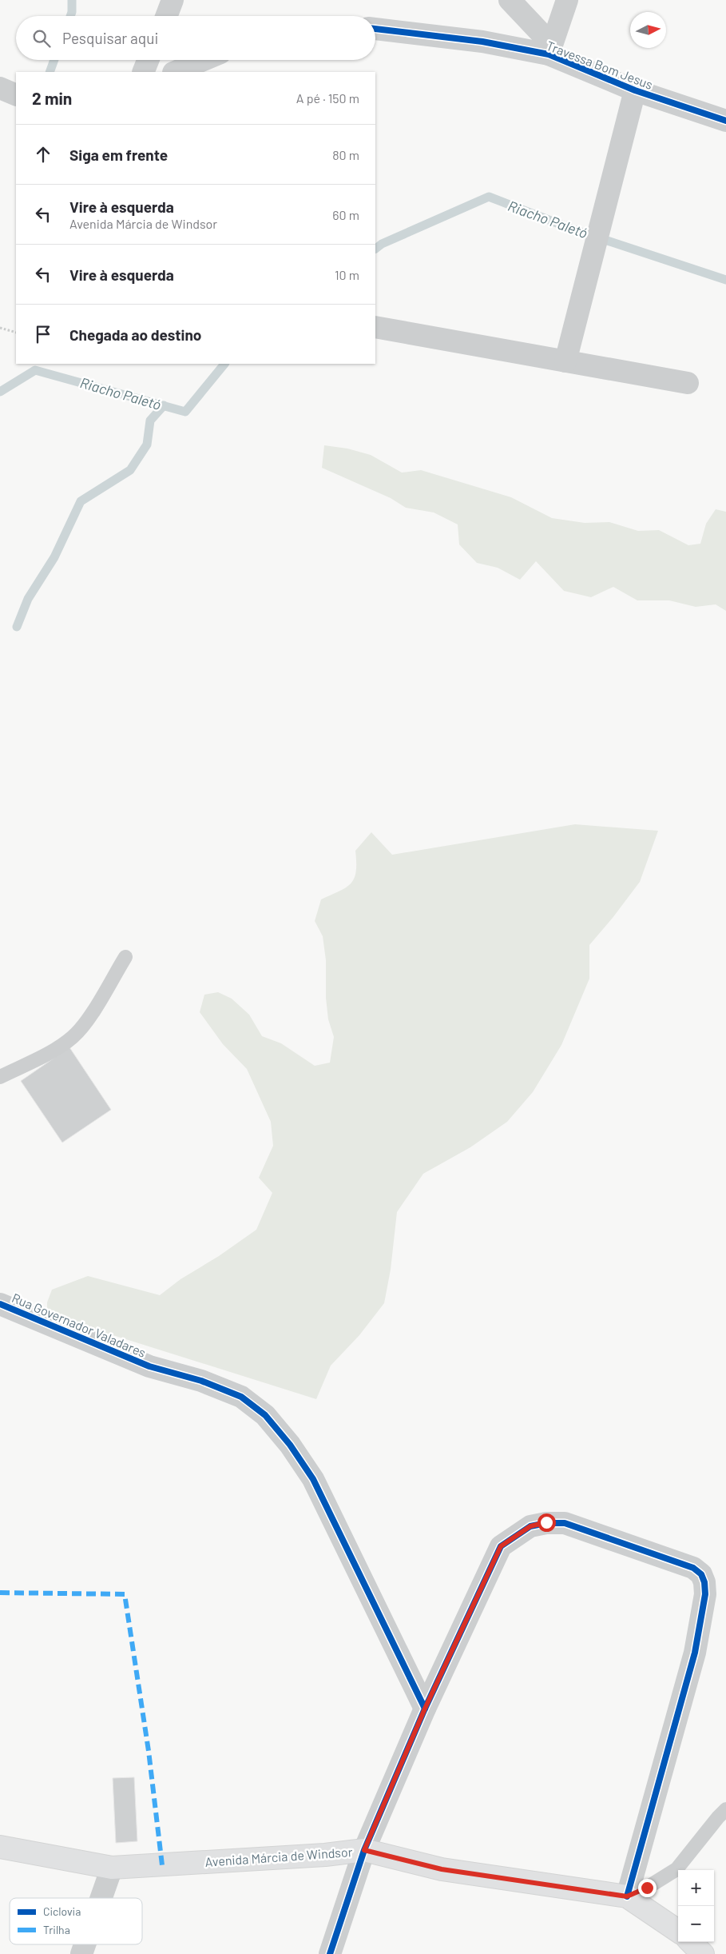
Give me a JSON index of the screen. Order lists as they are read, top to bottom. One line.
{"streets":{"street":["Travessa Bom Jesus","Rua Governador Valadares","Avenida Márcia de Windsor"]},"water":["Riacho Paletó"],"legend":["Ciclovia","Trilha"],"north":"right","page":{"search":"Pesquisar aqui","heading":["2 min","A pé · 150 m"],"list":[["Siga em frente","80 m"],["Vire à esquerda","Avenida Márcia de Windsor","60 m"],["Vire à esquerda","10 m"],"Chegada ao destino"],"map_buttons":["+","−"]}}
